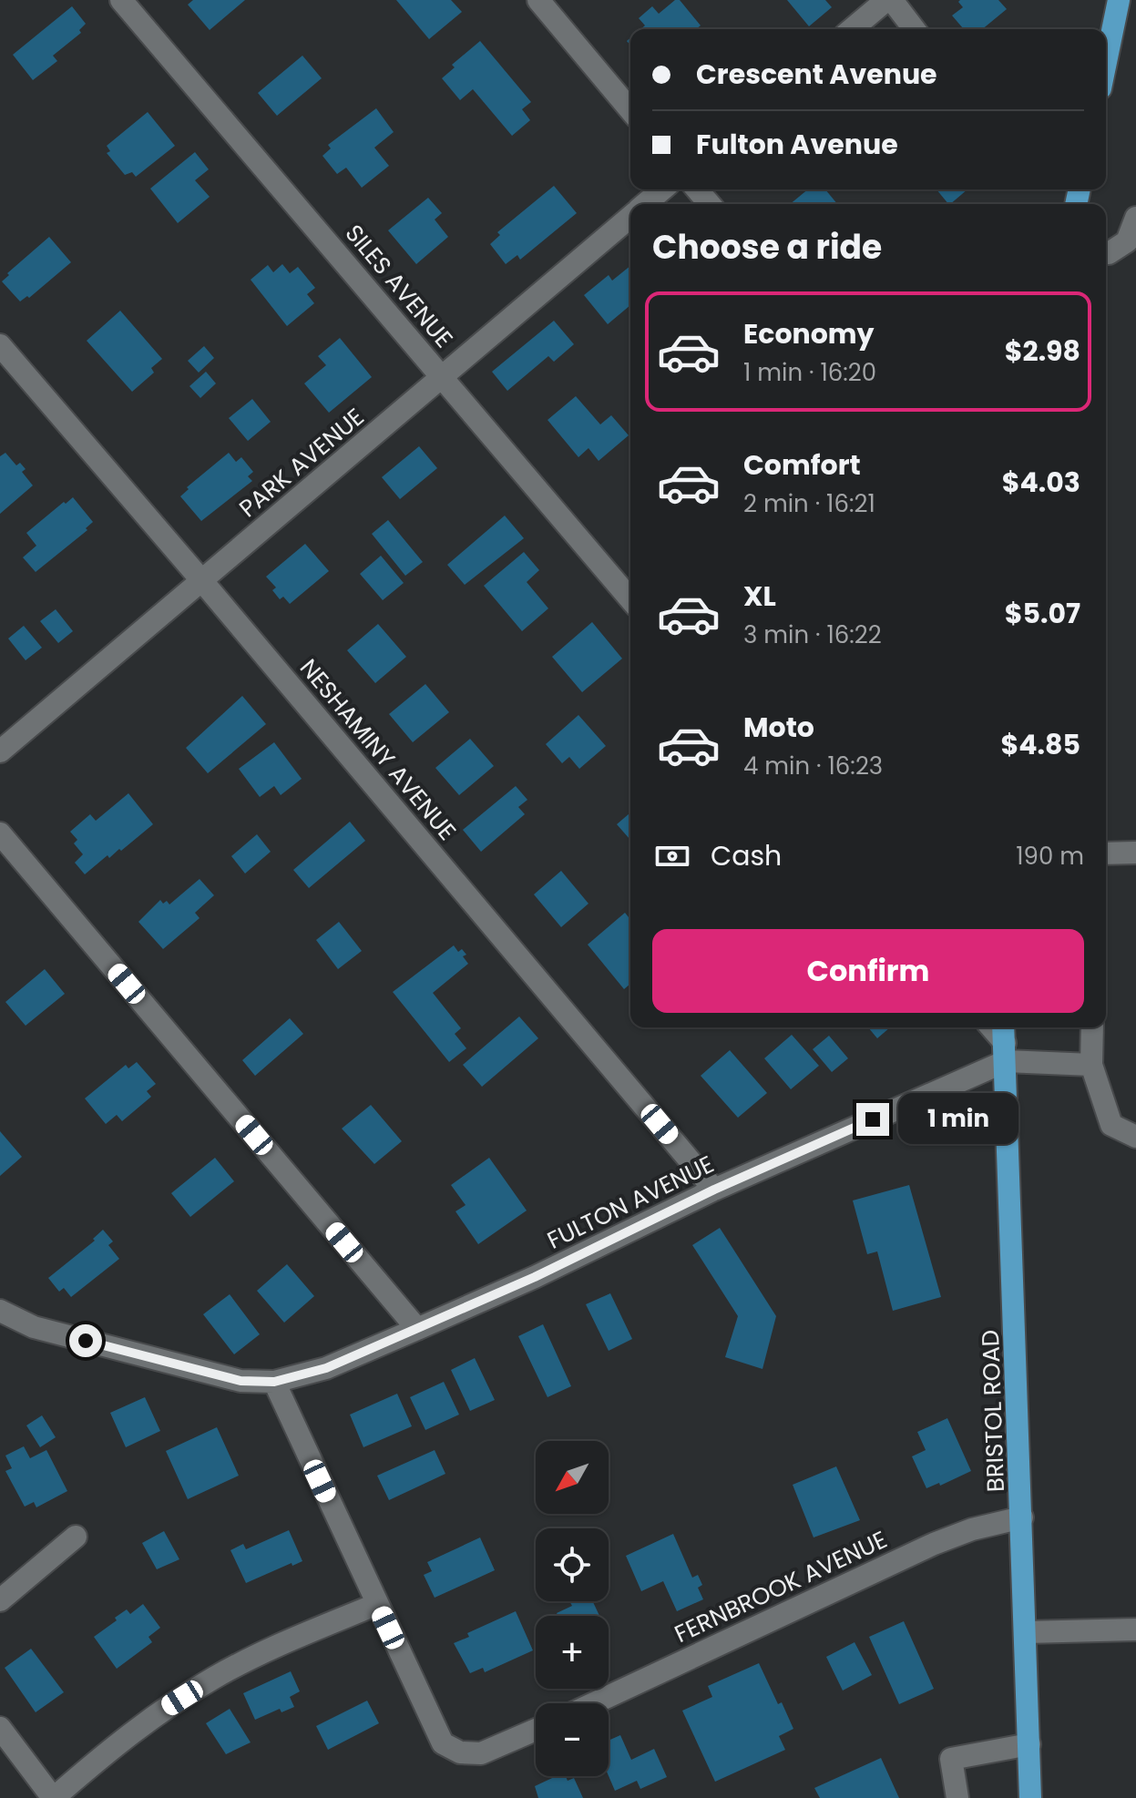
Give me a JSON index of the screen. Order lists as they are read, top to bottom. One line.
{"streets":{"main road":["BRISTOL ROAD"],"street":["SILES AVENUE","PARK AVENUE","NESHAMINY AVENUE","FULTON AVENUE","FERNBROOK AVENUE"]},"crossings":[["SILES AVENUE","PARK AVENUE"],["PARK AVENUE","NESHAMINY AVENUE"],["NESHAMINY AVENUE","FULTON AVENUE"],["FULTON AVENUE","BRISTOL ROAD"],["BRISTOL ROAD","FERNBROOK AVENUE"]],"north":"bottom left","page":{"banner":["Crescent Avenue","Fulton Avenue"],"heading":"Choose a ride","list":[{"name":"Economy","note":"1 min · 16:20","value":"$2.98"},{"name":"Comfort","note":"2 min · 16:21","value":"$4.03"},{"name":"XL","note":"3 min · 16:22","value":"$5.07"},{"name":"Moto","note":"4 min · 16:23","value":"$4.85"}],"pay":["Cash","190 m"],"buttons":"Confirm","bubble":"1 min","map_buttons":["+","−"]}}
